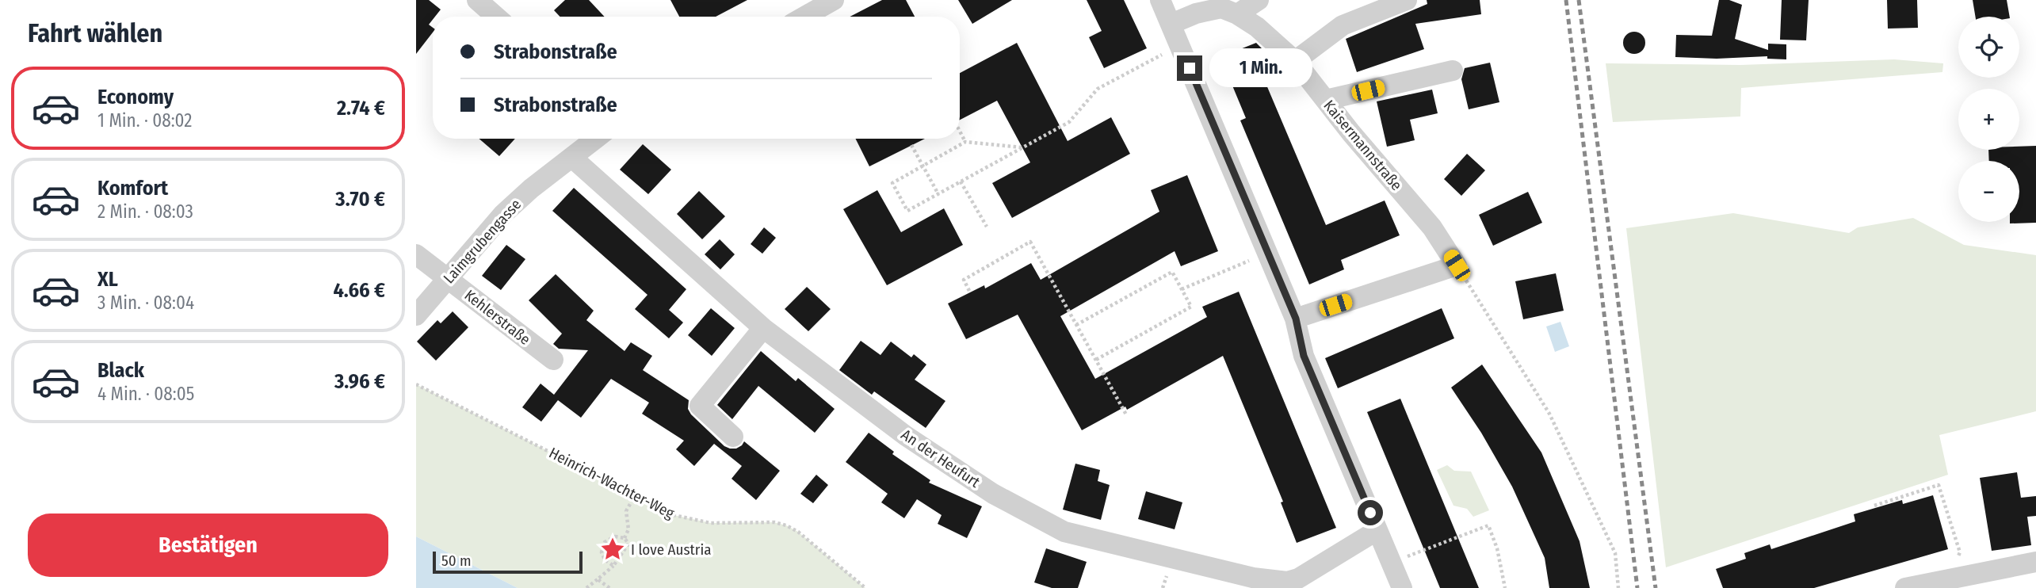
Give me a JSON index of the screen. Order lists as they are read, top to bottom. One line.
{"streets":{"street":["Kaisermannstraße","Laimgrubengasse","Kehlerstraße","An der Heufurt"],"path":["Heinrich-Wachter-Weg"]},"crossings":[["Laimgrubengasse","Kehlerstraße"],["Laimgrubengasse","An der Heufurt"]],"places":{"place":["I love Austria"]},"scale_bar":"50 m","page":{"heading":"Fahrt wählen","map_buttons":["+","−"],"banner":["Strabonstraße","Strabonstraße"],"bubble":"1 Min.","list":[{"name":"Economy","note":"1 Min. · 08:02","value":"2.74 €"},{"name":"Komfort","note":"2 Min. · 08:03","value":"3.70 €"},{"name":"XL","note":"3 Min. · 08:04","value":"4.66 €"},{"name":"Black","note":"4 Min. · 08:05","value":"3.96 €"}],"buttons":"Bestätigen","scale":"50 m"}}
